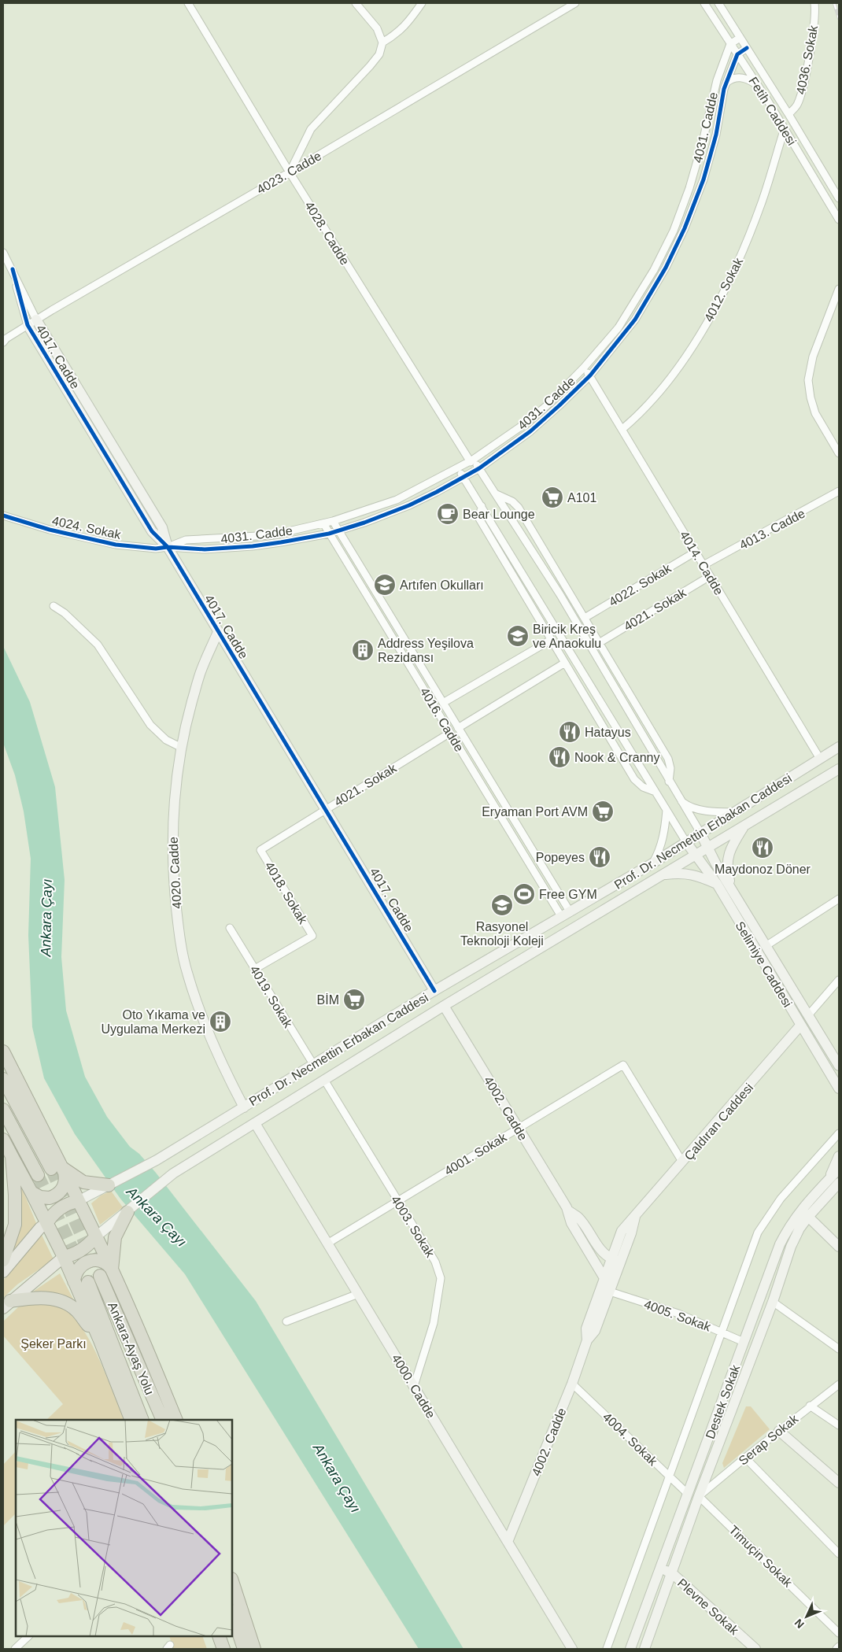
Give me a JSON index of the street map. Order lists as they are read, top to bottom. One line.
{"streets":{"highway":["Ankara-Ayaş Yolu"],"street":["4036. Sokak","Fetih Caddesi","4031. Cadde","4023. Cadde","4028. Cadde","4012. Sokak","4017. Cadde","4024. Sokak","4013. Cadde","4014. Cadde","4022. Sokak","4021. Sokak","4016. Cadde","Prof. Dr. Necmettin Erbakan Caddesi","4020. Cadde","4018. Sokak","Selimiye Caddesi","4019. Sokak","4002. Cadde","Çaldıran Caddesi","4001. Sokak","4003. Sokak","4005. Sokak","4000. Cadde","Destek Sokak","4004. Sokak","Serap Sokak","Timuçin Sokak","Plevne Sokak"]},"crossings":[["4036. Sokak","Fetih Caddesi"],["Fetih Caddesi","4031. Cadde"],["Fetih Caddesi","4012. Sokak"],["4031. Cadde","4028. Cadde"],["4031. Cadde","4017. Cadde"],["4031. Cadde","4024. Sokak"],["4031. Cadde","4014. Cadde"],["4031. Cadde","4016. Cadde"],["4023. Cadde","4028. Cadde"],["4023. Cadde","4017. Cadde"],["4028. Cadde","Prof. Dr. Necmettin Erbakan Caddesi"],["4028. Cadde","Selimiye Caddesi"],["4012. Sokak","4014. Cadde"],["4017. Cadde","4024. Sokak"],["4017. Cadde","4021. Sokak"],["4017. Cadde","Prof. Dr. Necmettin Erbakan Caddesi"],["4017. Cadde","4020. Cadde"],["4013. Cadde","4014. Cadde"],["4014. Cadde","4022. Sokak"],["4014. Cadde","4021. Sokak"],["4014. Cadde","Prof. Dr. Necmettin Erbakan Caddesi"],["4021. Sokak","4016. Cadde"],["4021. Sokak","4018. Sokak"],["4016. Cadde","Prof. Dr. Necmettin Erbakan Caddesi"],["Prof. Dr. Necmettin Erbakan Caddesi","4020. Cadde"],["Prof. Dr. Necmettin Erbakan Caddesi","Selimiye Caddesi"],["Prof. Dr. Necmettin Erbakan Caddesi","4019. Sokak"],["Prof. Dr. Necmettin Erbakan Caddesi","4002. Cadde"],["Prof. Dr. Necmettin Erbakan Caddesi","4003. Sokak"],["Prof. Dr. Necmettin Erbakan Caddesi","4000. Cadde"],["4018. Sokak","4019. Sokak"],["Selimiye Caddesi","Çaldıran Caddesi"],["4002. Cadde","Çaldıran Caddesi"],["4002. Cadde","4001. Sokak"],["4002. Cadde","4005. Sokak"],["4002. Cadde","4000. Cadde"],["4002. Cadde","4004. Sokak"],["Çaldıran Caddesi","4001. Sokak"],["4001. Sokak","4003. Sokak"],["4001. Sokak","4000. Cadde"],["4003. Sokak","4000. Cadde"],["4005. Sokak","Destek Sokak"],["Destek Sokak","4004. Sokak"],["Destek Sokak","Serap Sokak"],["Destek Sokak","Timuçin Sokak"],["Destek Sokak","Plevne Sokak"],["Serap Sokak","Timuçin Sokak"]],"water":["Ankara Çayı"],"parks":["Şeker Parkı"],"places":{"supermarket":["A101","Eryaman Port AVM","BİM"],"cafe":["Bear Lounge"],"school or university":["Artıfen Okulları","Biricik Kreş ve Anaokulu","Rasyonel Teknoloji Koleji"],"building":["Address Yeşilova Rezidansı","Oto Yıkama ve Uygulama Merkezi"],"restaurant":["Hatayus","Nook & Cranny","Maydonoz Döner","Popeyes"],"sports":["Free GYM"]},"north":"bottom left"}
